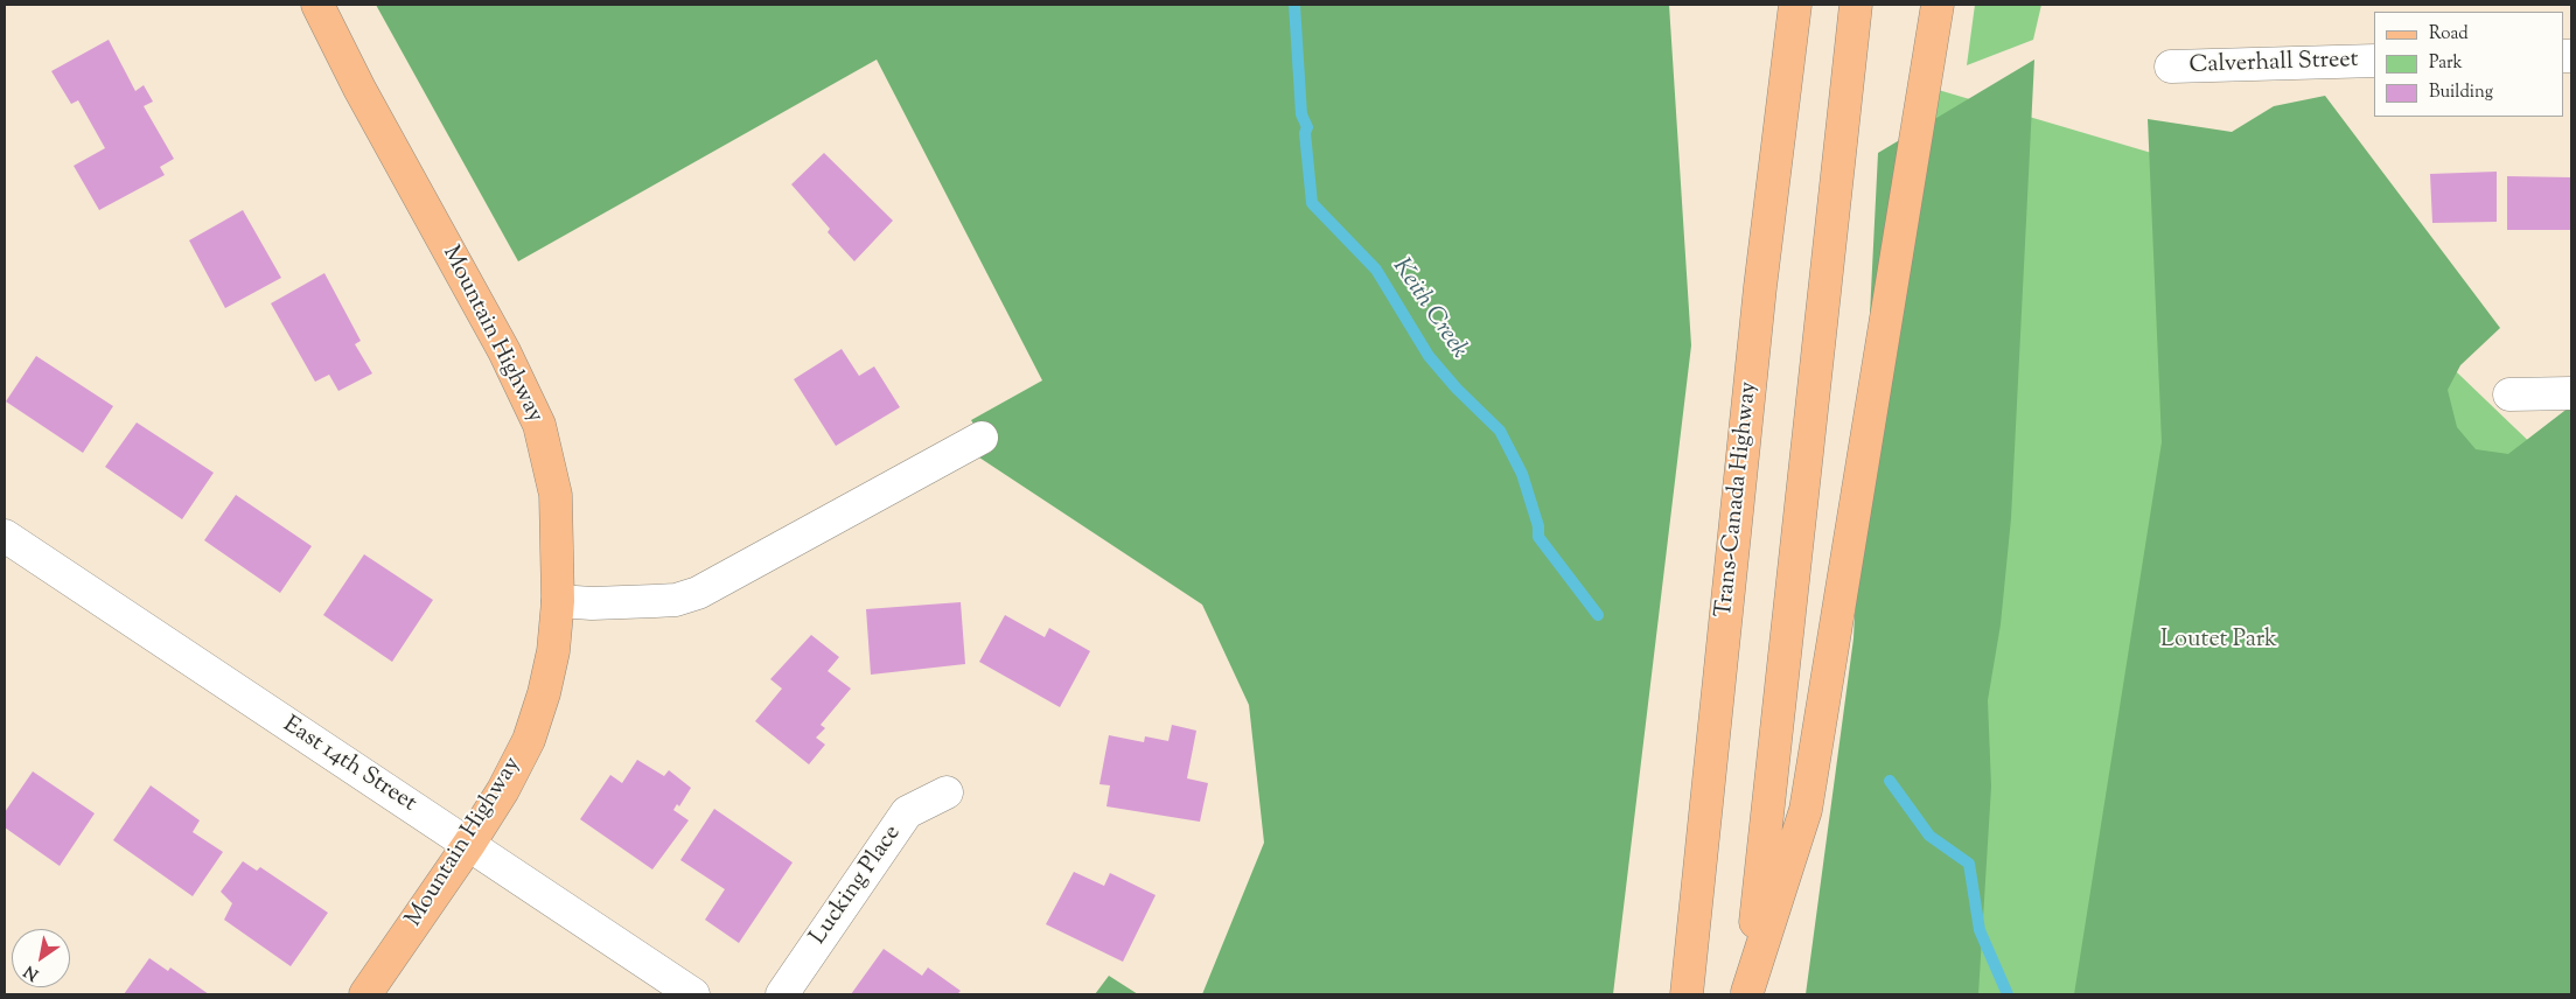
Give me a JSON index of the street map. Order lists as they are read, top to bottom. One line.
{"streets":{"main road":["Mountain Highway","Trans-Canada Highway"],"street":["Calverhall Street","East 14th Street","Lucking Place"]},"crossings":[["Mountain Highway","East 14th Street"]],"water":["Keith Creek"],"parks":["Loutet Park"],"legend":["Road","Park","Building"],"north":"bottom left"}
